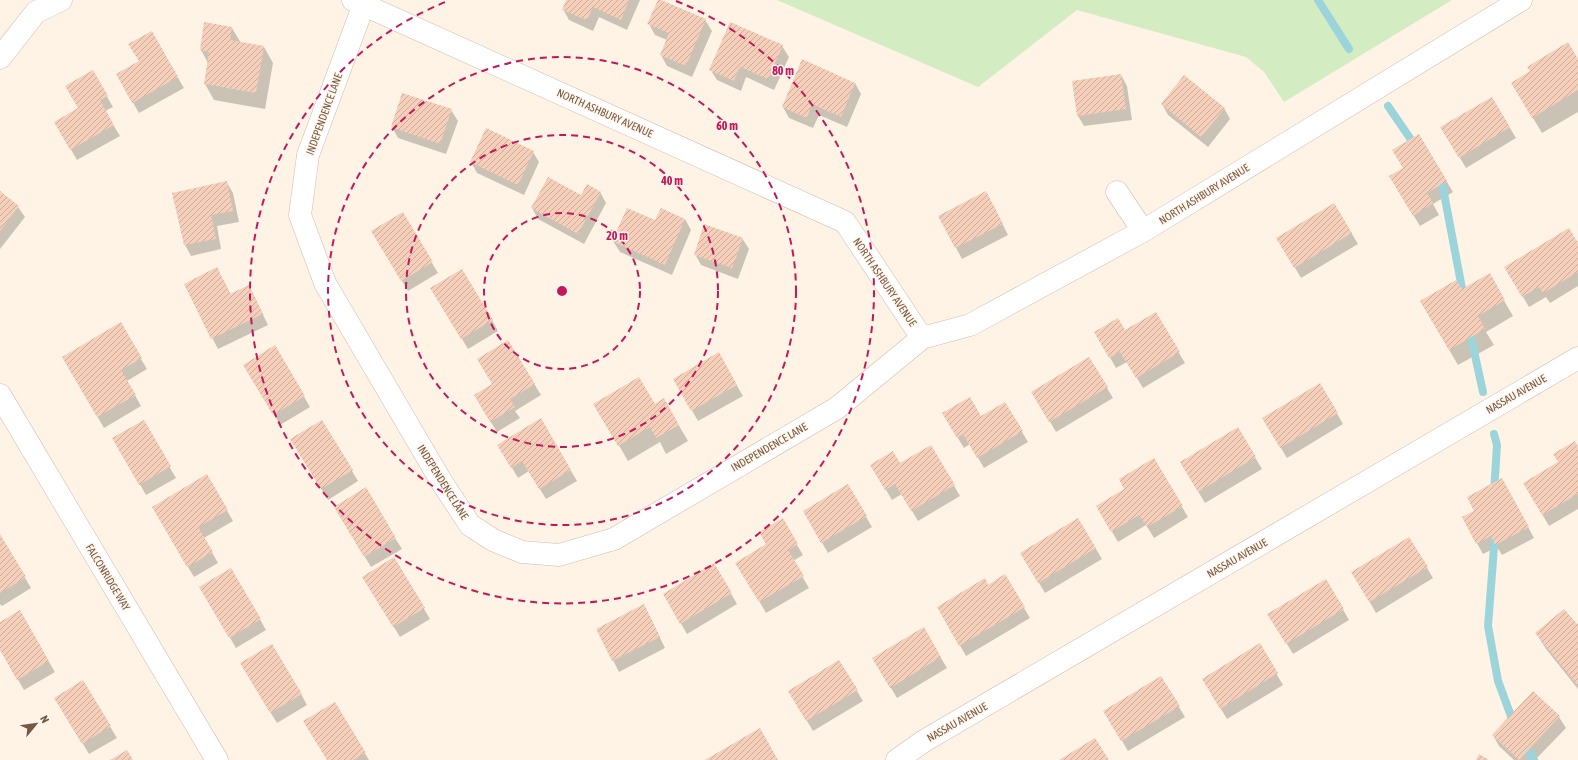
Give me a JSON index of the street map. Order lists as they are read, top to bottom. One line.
{"streets":{"street":["NORTH ASHBURY AVENUE","INDEPENDENCE LANE","NASSAU AVENUE","FALCONRIDGE WAY"]},"crossings":[["NORTH ASHBURY AVENUE","INDEPENDENCE LANE"]],"north":"top right","rings":["80 m","60 m","40 m","20 m"]}
